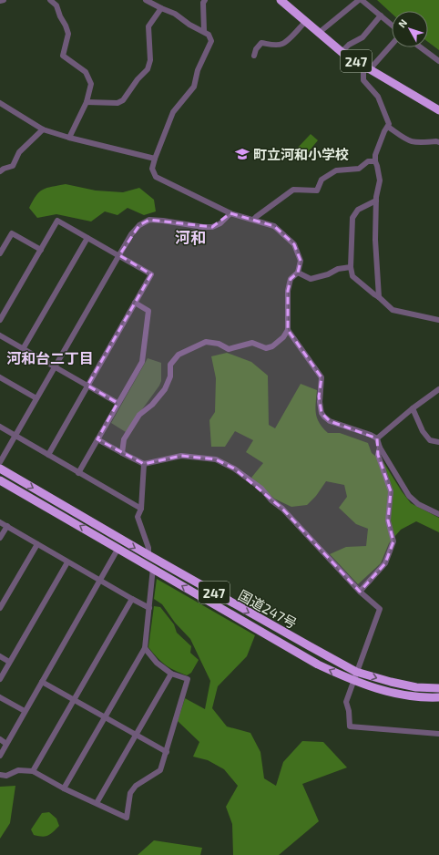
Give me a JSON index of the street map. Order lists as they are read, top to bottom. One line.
{"streets":{"highway":["247","国道247号"]},"districts":["河和","河和台二丁目"],"places":{"school or university":["町立河和小学校"]},"north":"top left"}
